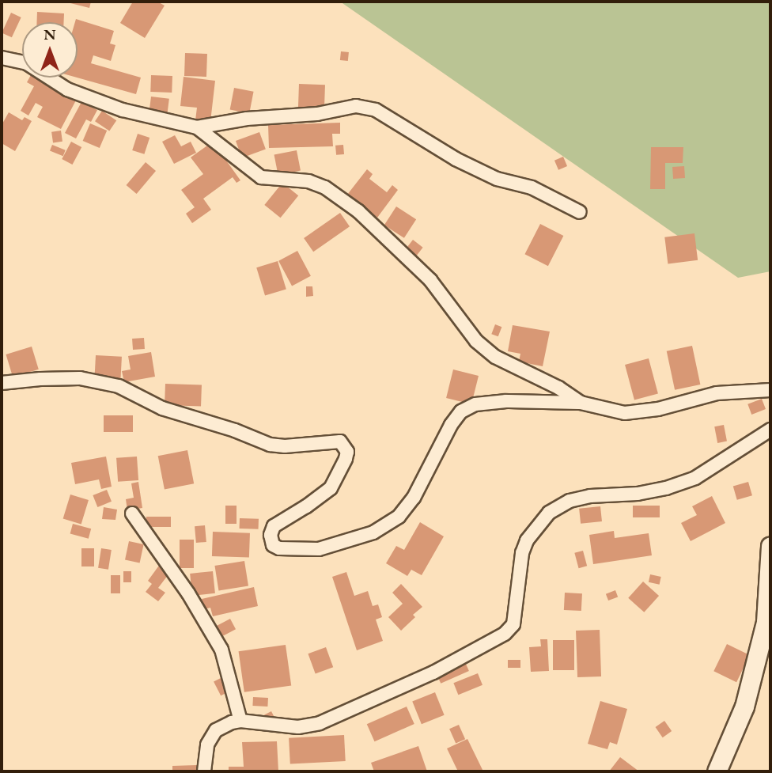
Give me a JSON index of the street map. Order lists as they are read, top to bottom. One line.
{"north":"top"}
